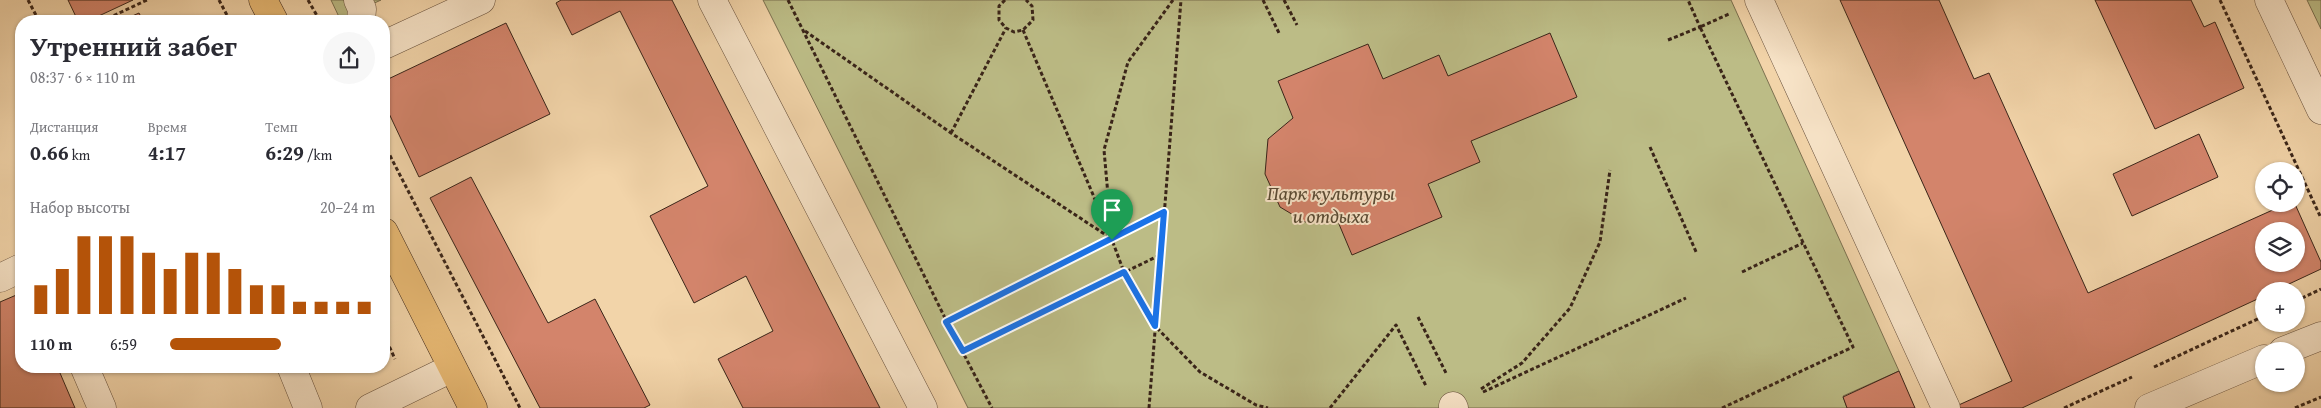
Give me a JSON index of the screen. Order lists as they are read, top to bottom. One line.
{"parks":["Парк культуры и отдыха"],"page":{"heading":["Утренний забег","08:37 · 6 × 110 m"],"stats":[["Дистанция","0.66 km"],["Время","4:17"],["Темп","6:29 /km"]],"map_buttons":["+","−"],"chart":["Набор высоты","20–24 m"],"list":[{"name":"110 m","note":"6:59"}]}}
